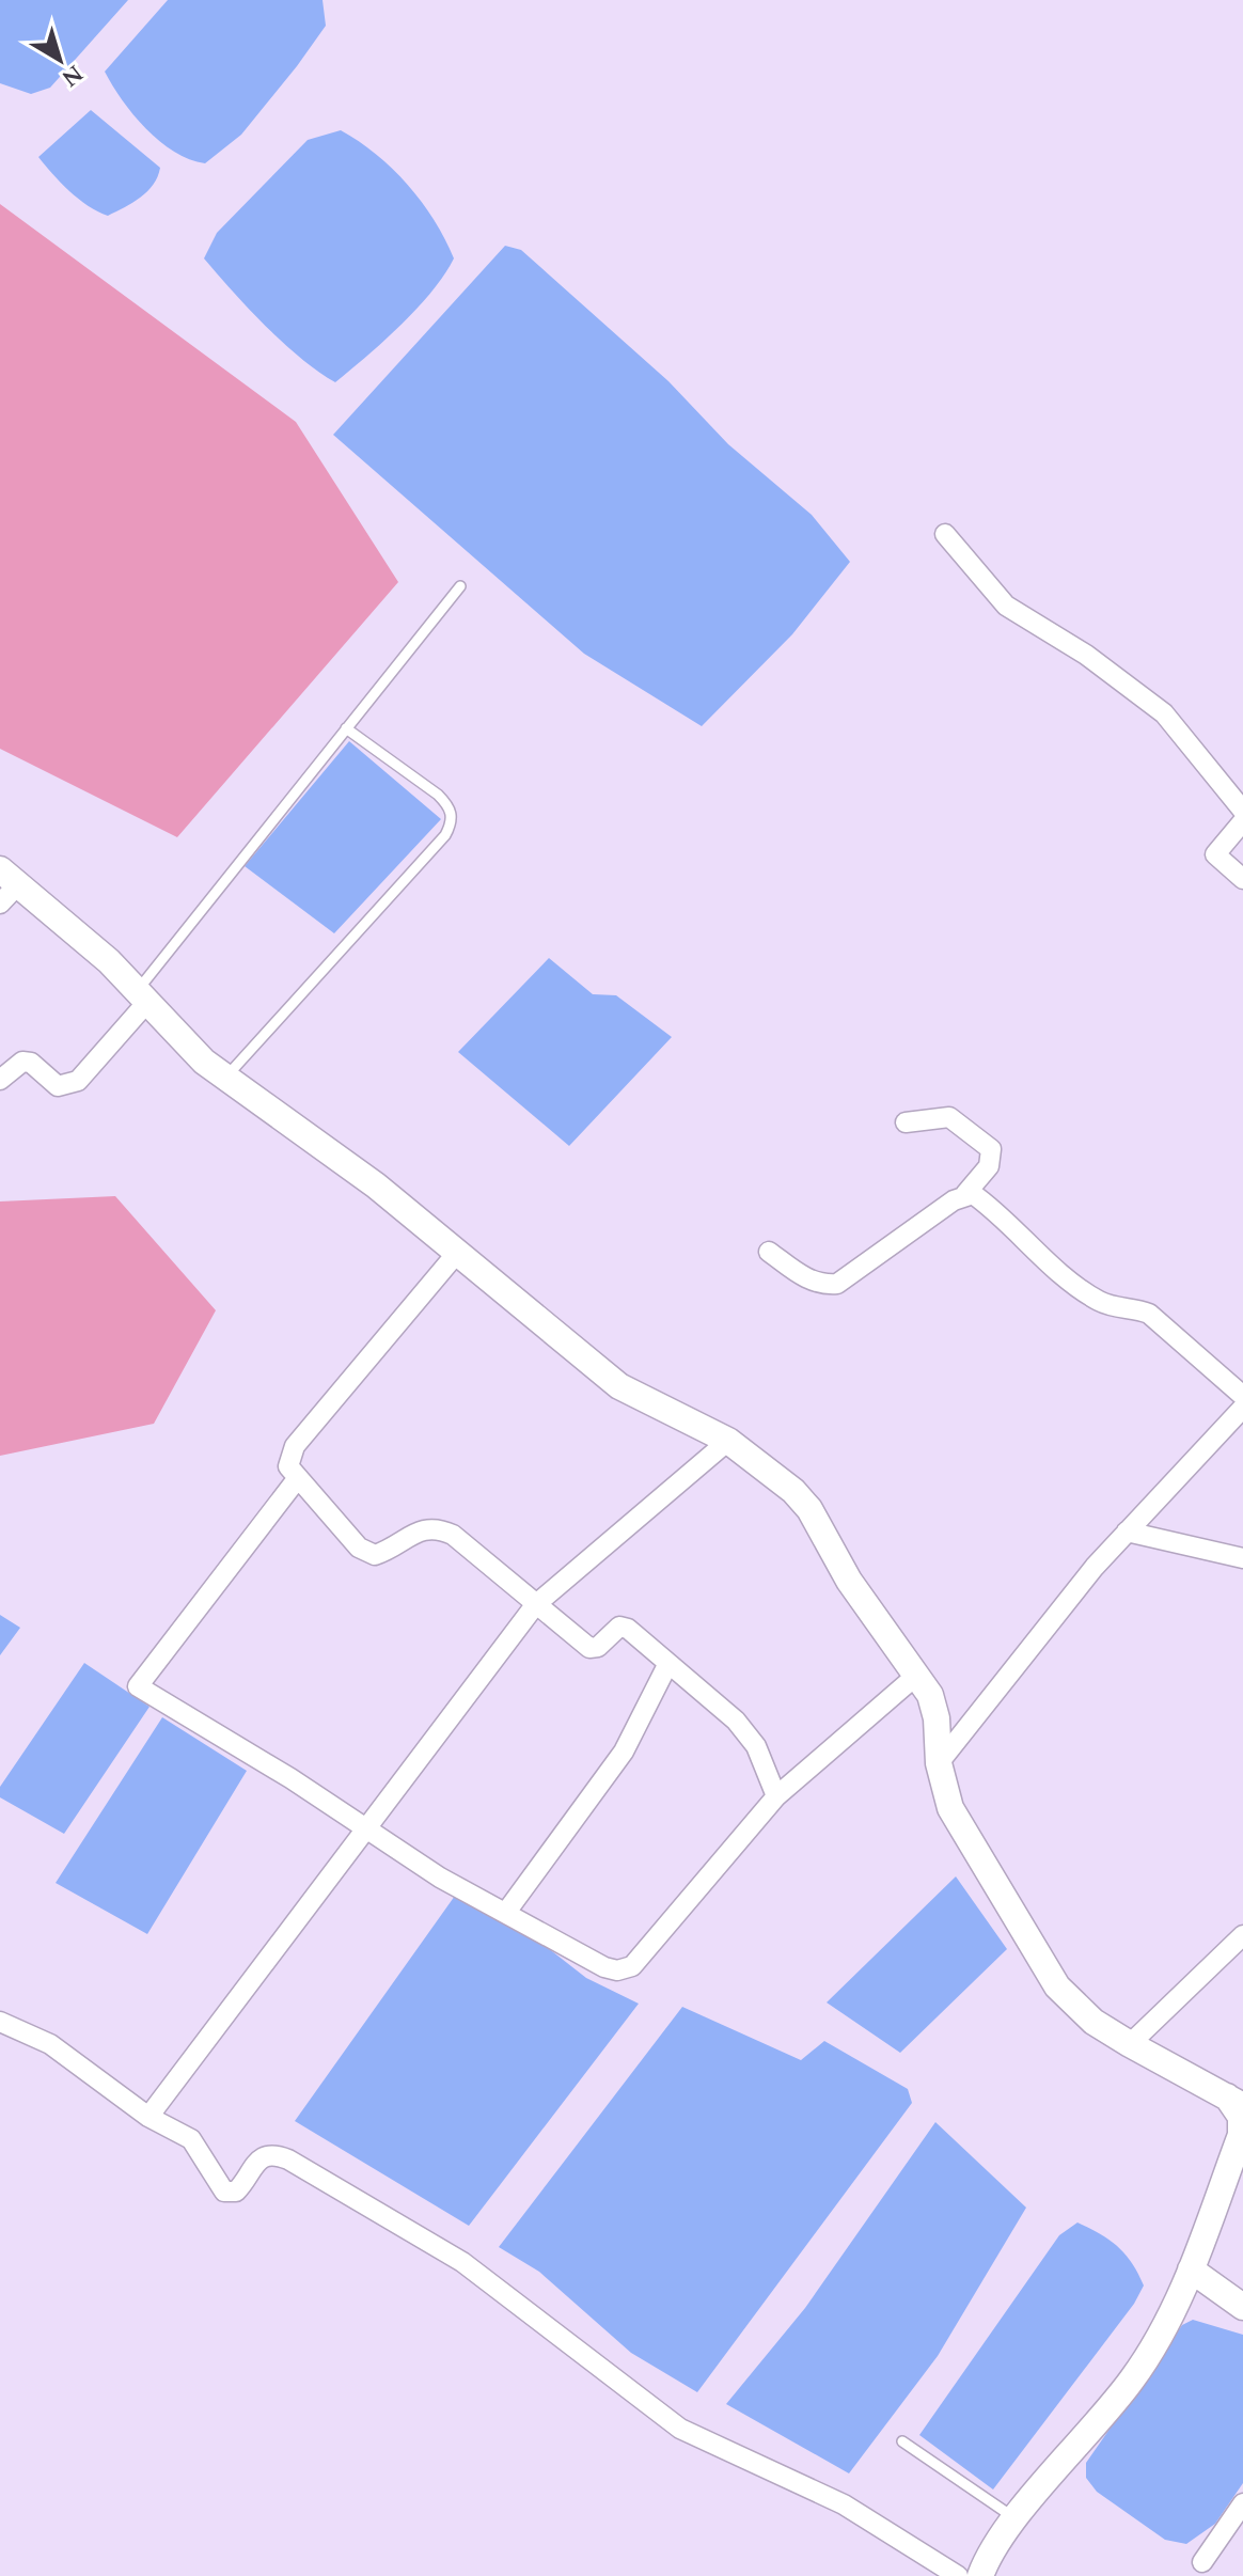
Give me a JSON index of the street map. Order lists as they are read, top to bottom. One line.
{"north":"bottom right"}
